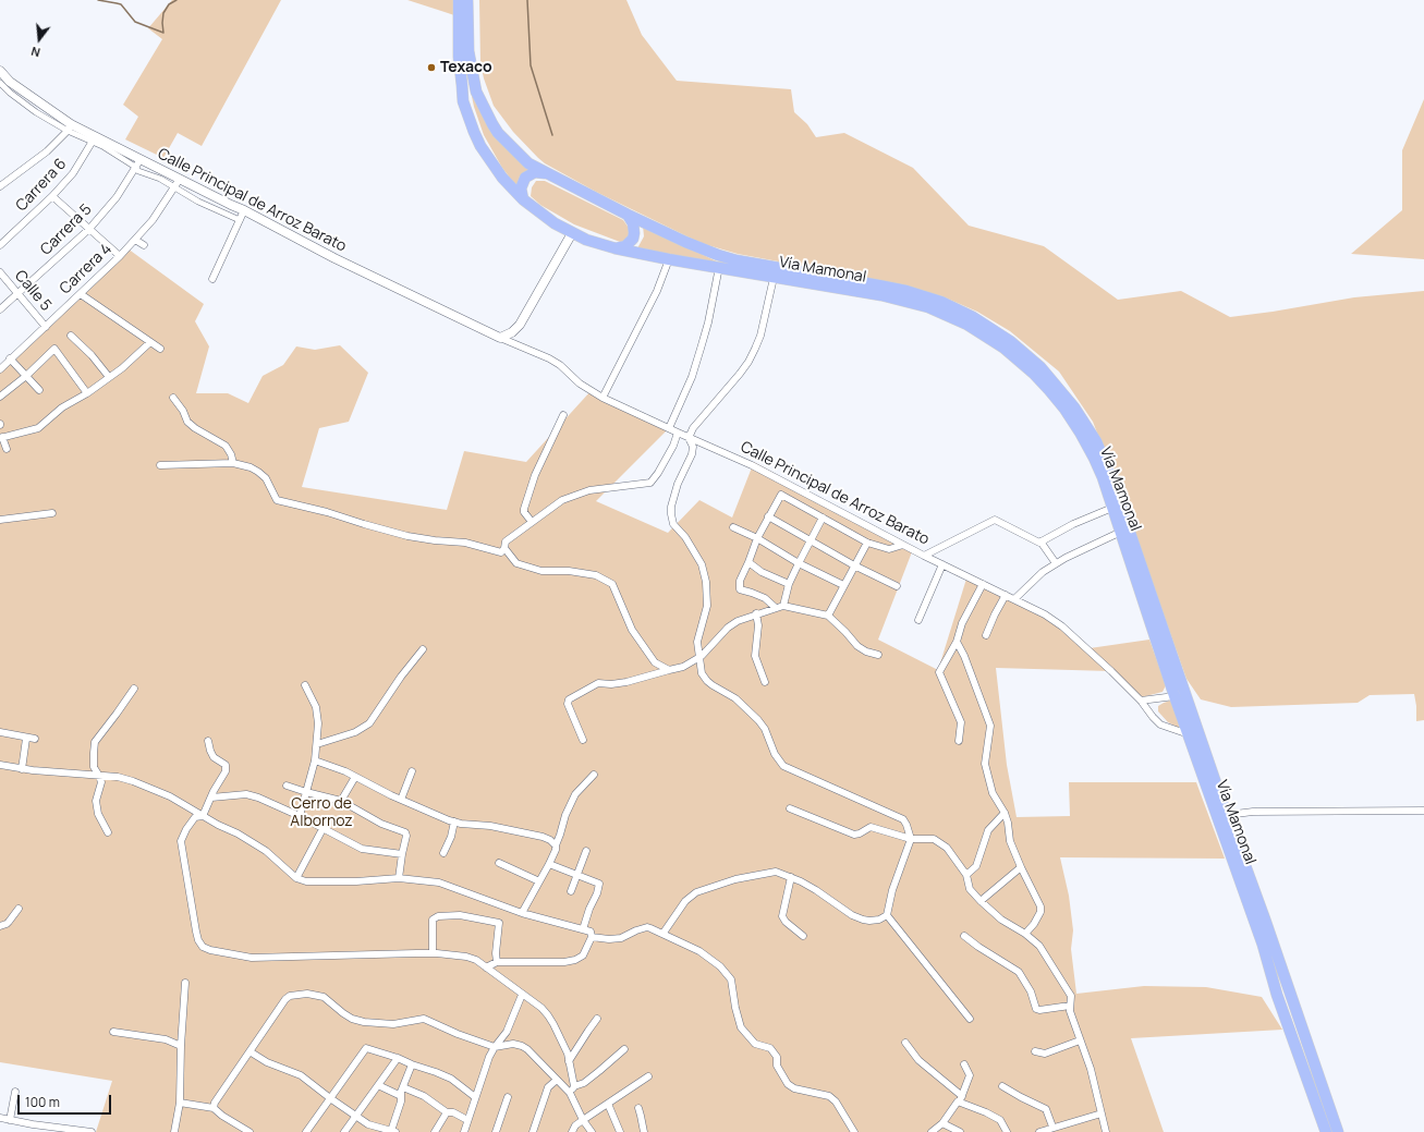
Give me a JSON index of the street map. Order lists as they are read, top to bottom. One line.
{"streets":{"main road":["Vía Mamonal"],"street":["Carrera 6","Calle Principal de Arroz Barato","Carrera 5","Carrera 4","Calle 5"]},"crossings":[["Carrera 6","Calle Principal de Arroz Barato"],["Calle Principal de Arroz Barato","Carrera 5"],["Calle Principal de Arroz Barato","Carrera 4"],["Calle Principal de Arroz Barato","Vía Mamonal"],["Carrera 5","Calle 5"],["Carrera 4","Calle 5"]],"parks":["Cerro de Albornoz"],"places":["Texaco"],"scale_bar":"100 m","north":"bottom"}
